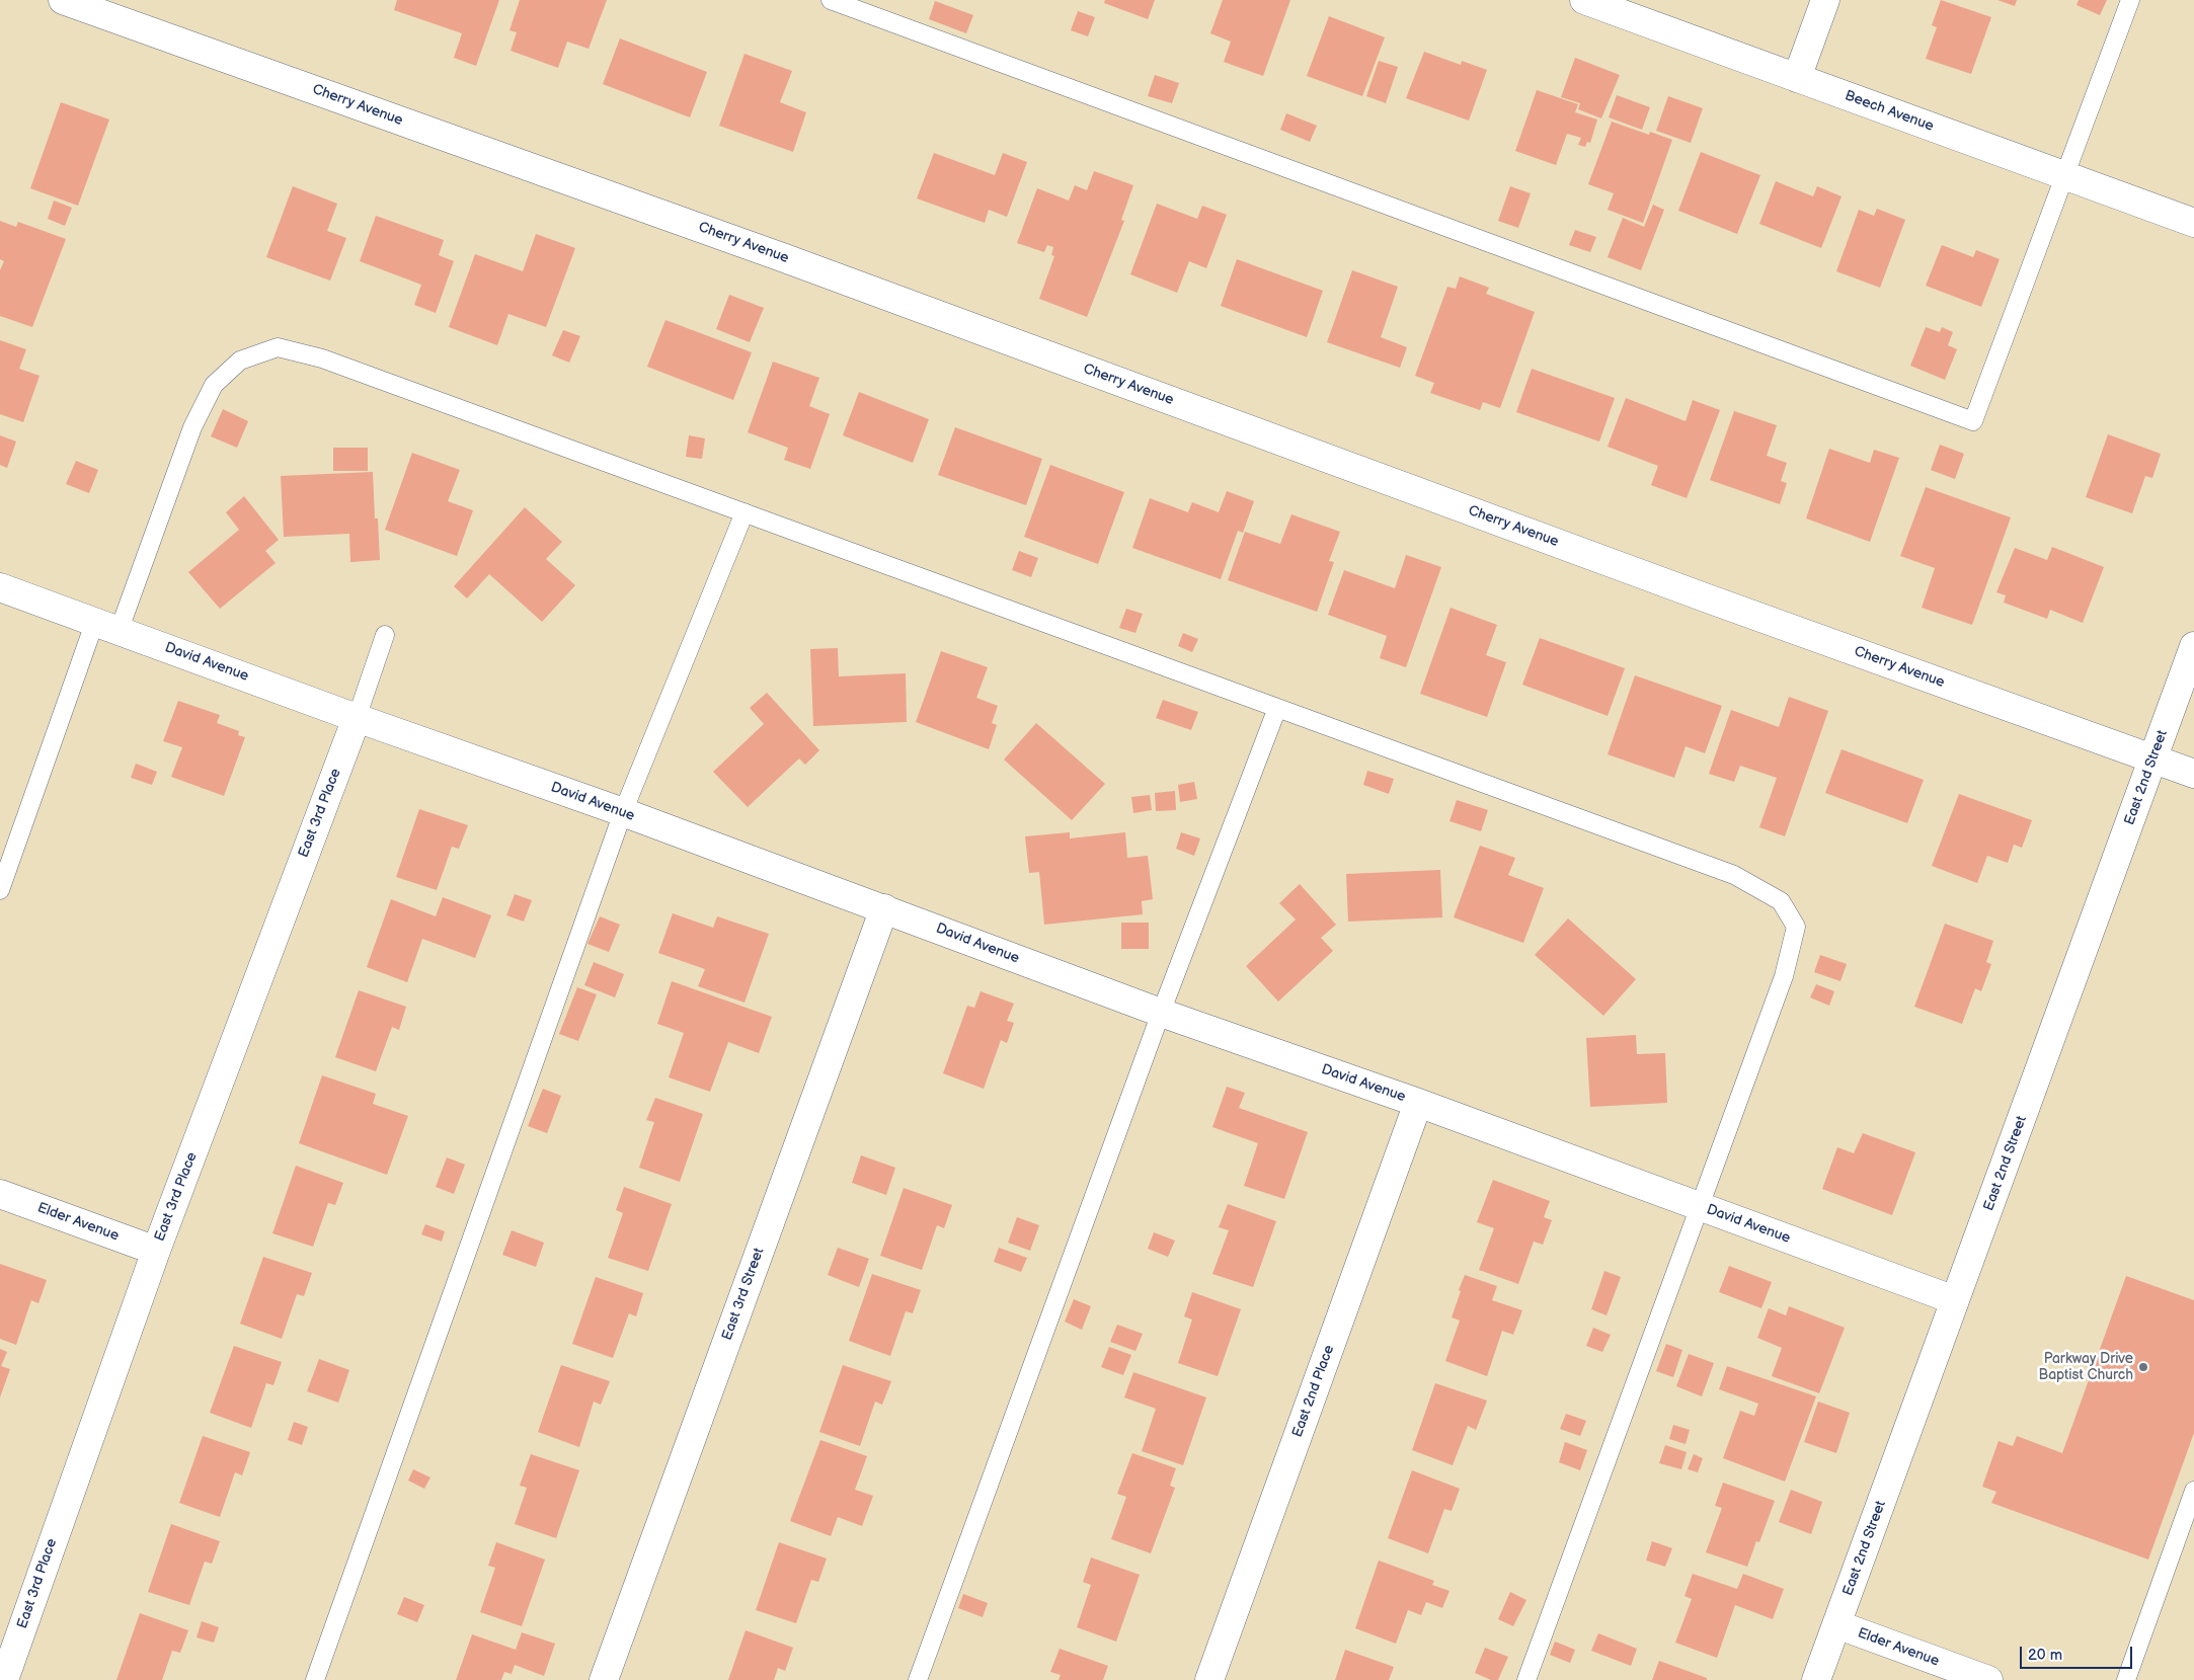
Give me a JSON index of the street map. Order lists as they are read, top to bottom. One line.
{"streets":{"street":["Cherry Avenue","Beech Avenue","David Avenue","East 2nd Street","East 3rd Place","Elder Avenue","East 3rd Street","East 2nd Place"]},"crossings":[["Cherry Avenue","East 2nd Street"],["David Avenue","East 2nd Street"],["David Avenue","East 3rd Place"],["David Avenue","East 3rd Street"],["David Avenue","East 2nd Place"],["East 2nd Street","Elder Avenue"],["East 3rd Place","Elder Avenue"]],"places":["Parkway Drive Baptist Church"],"scale_bar":"20 m"}
